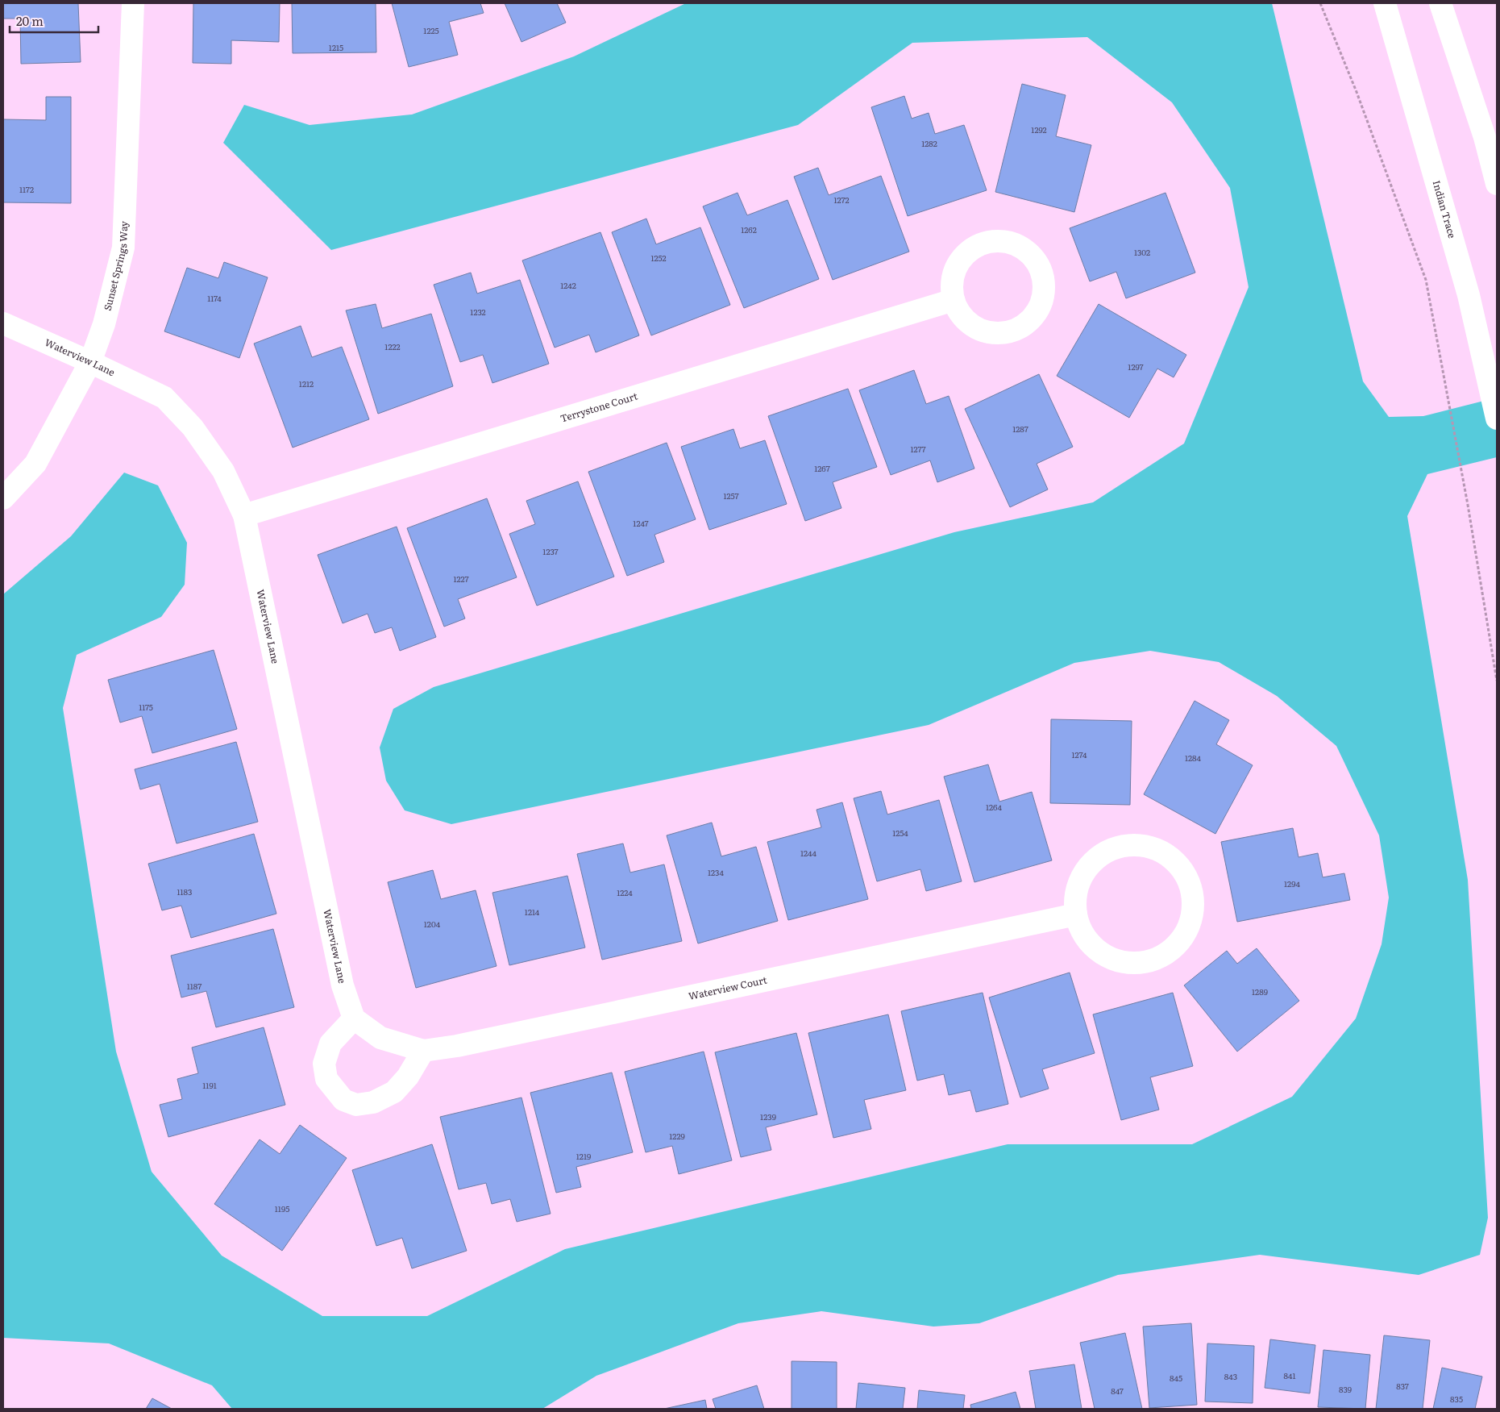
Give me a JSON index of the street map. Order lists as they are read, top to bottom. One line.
{"streets":{"street":["Indian Trace","Sunset Springs Way","Waterview Lane","Terrystone Court","Waterview Court"]},"crossings":[["Sunset Springs Way","Waterview Lane"],["Waterview Lane","Terrystone Court"],["Waterview Lane","Waterview Court"]],"house_numbers":["1225","1215","1292","1282","1172","1272","1262","1302","1252","1242","1174","1232","1222","1297","1212","1287","1277","1267","1257","1247","1237","1227","1175","1274","1284","1264","1254","1244","1234","1294","1183","1224","1214","1204","1187","1289","1191","1239","1229","1219","1195","841","843","845","837","839","847","835"],"scale_bar":"20 m"}
